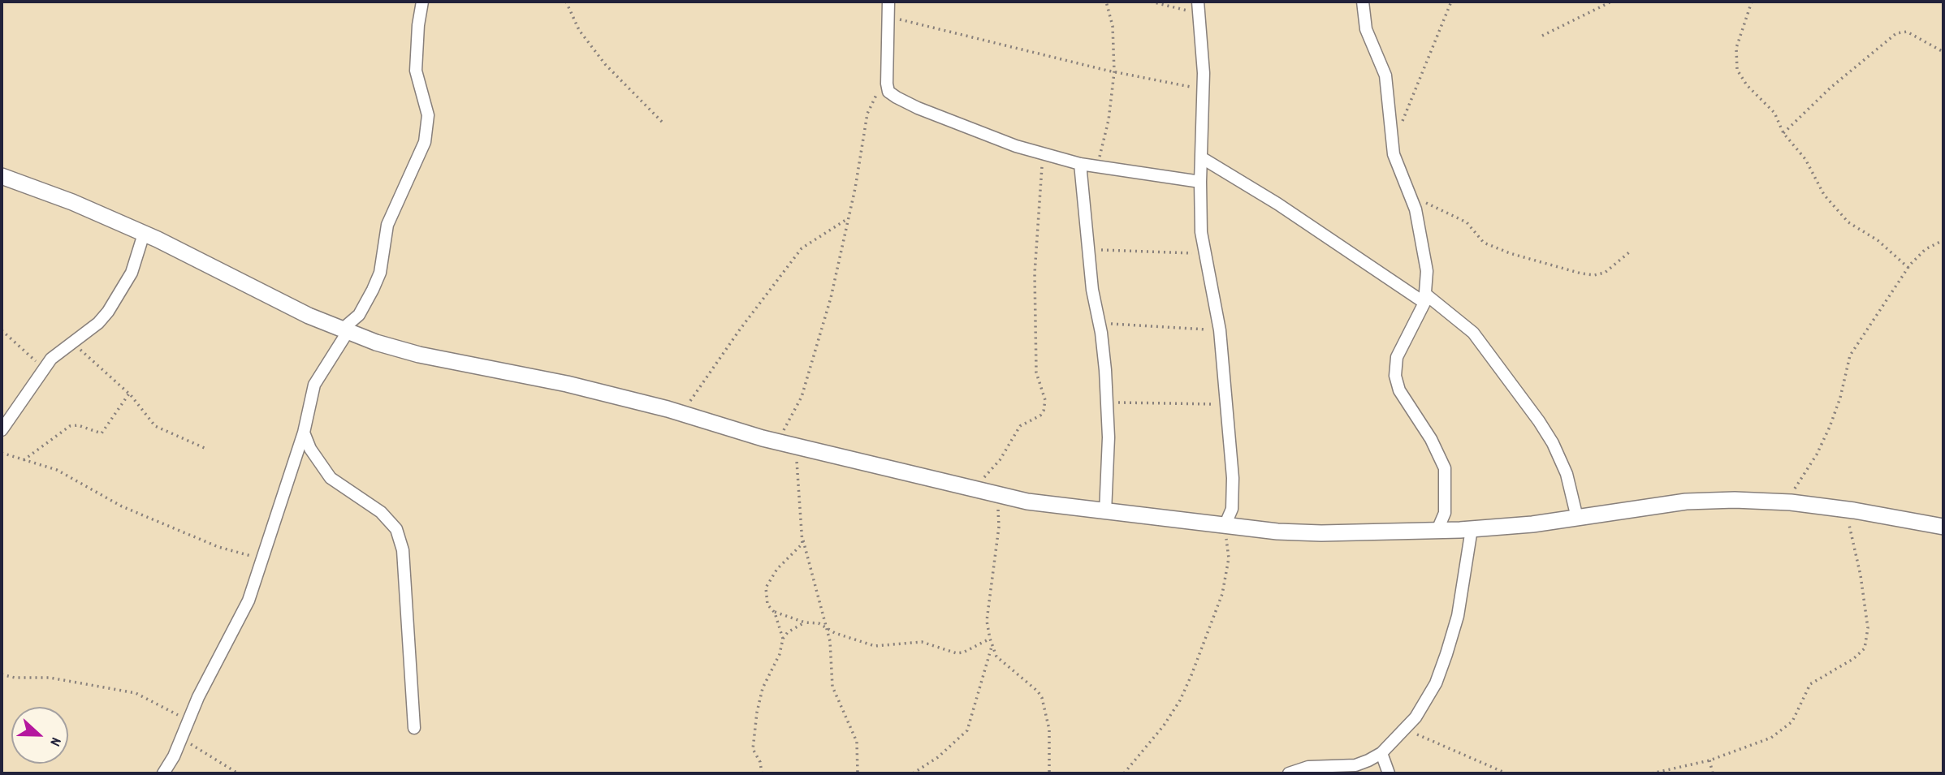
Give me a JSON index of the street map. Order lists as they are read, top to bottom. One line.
{"north":"right"}
